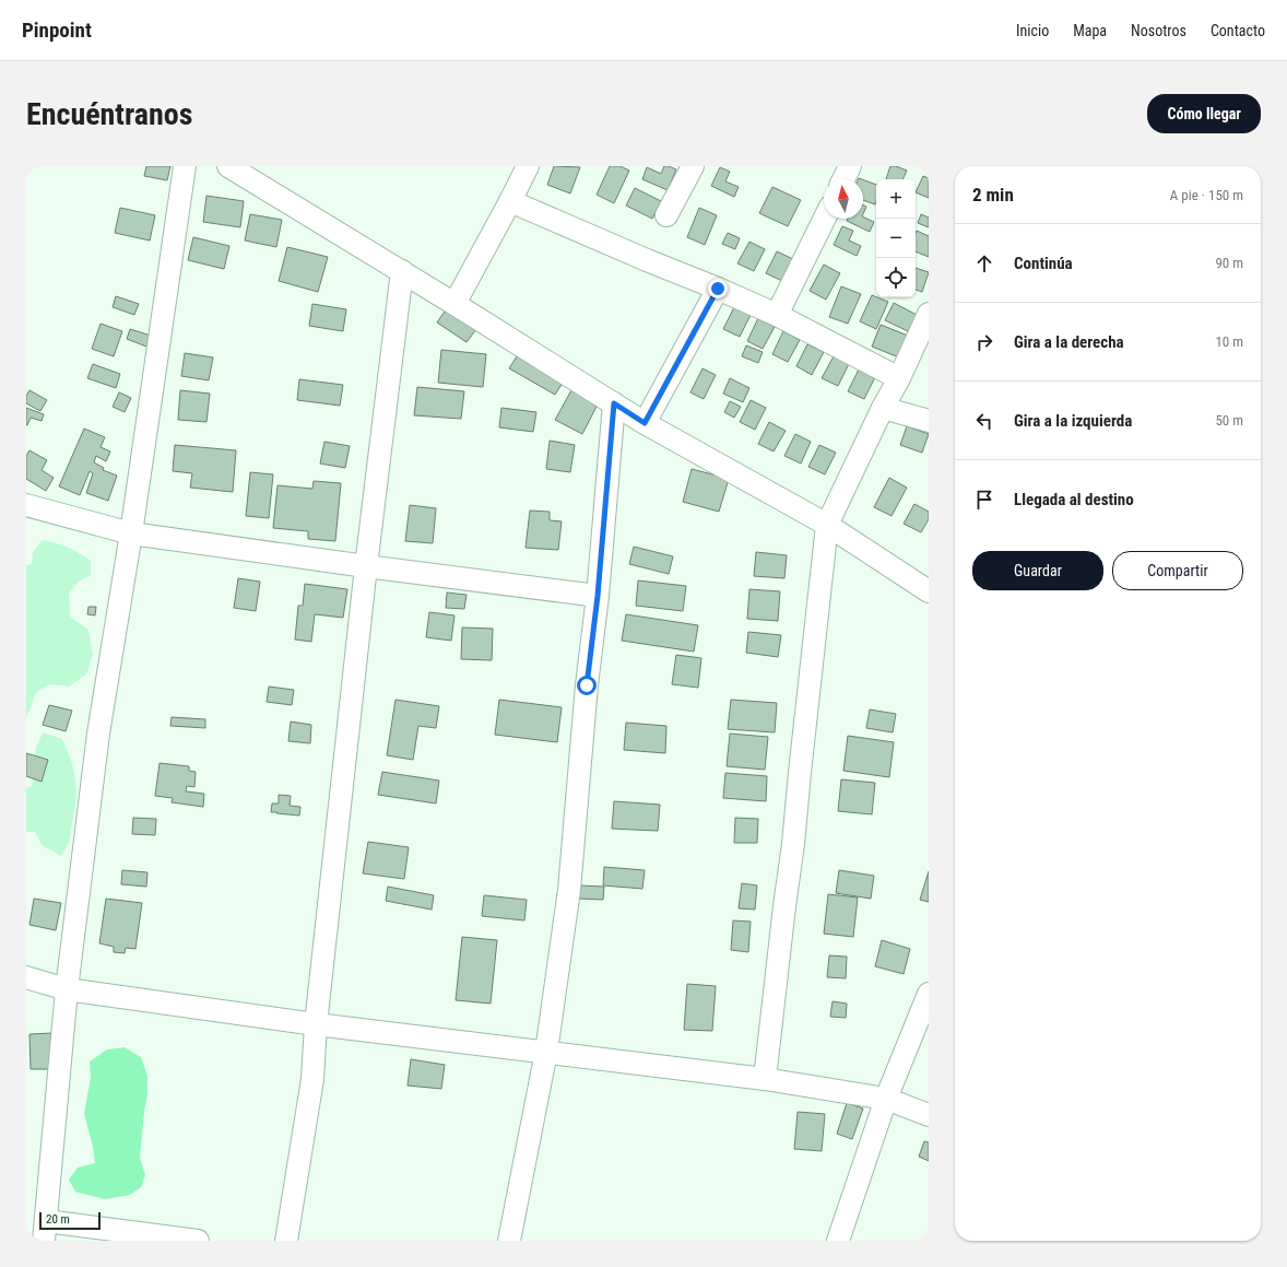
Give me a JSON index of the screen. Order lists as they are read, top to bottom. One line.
{"scale_bar":"20 m","north":"top","page":{"header":"Pinpoint","nav":["Inicio","Mapa","Nosotros","Contacto"],"buttons":["Cómo llegar",["Guardar","Compartir"]],"title":"Encuéntranos","heading":["2 min","A pie · 150 m"],"map_buttons":["+","−"],"list":[["Continúa","90 m"],["Gira a la derecha","10 m"],["Gira a la izquierda","50 m"],"Llegada al destino"],"scale":"20 m"}}
